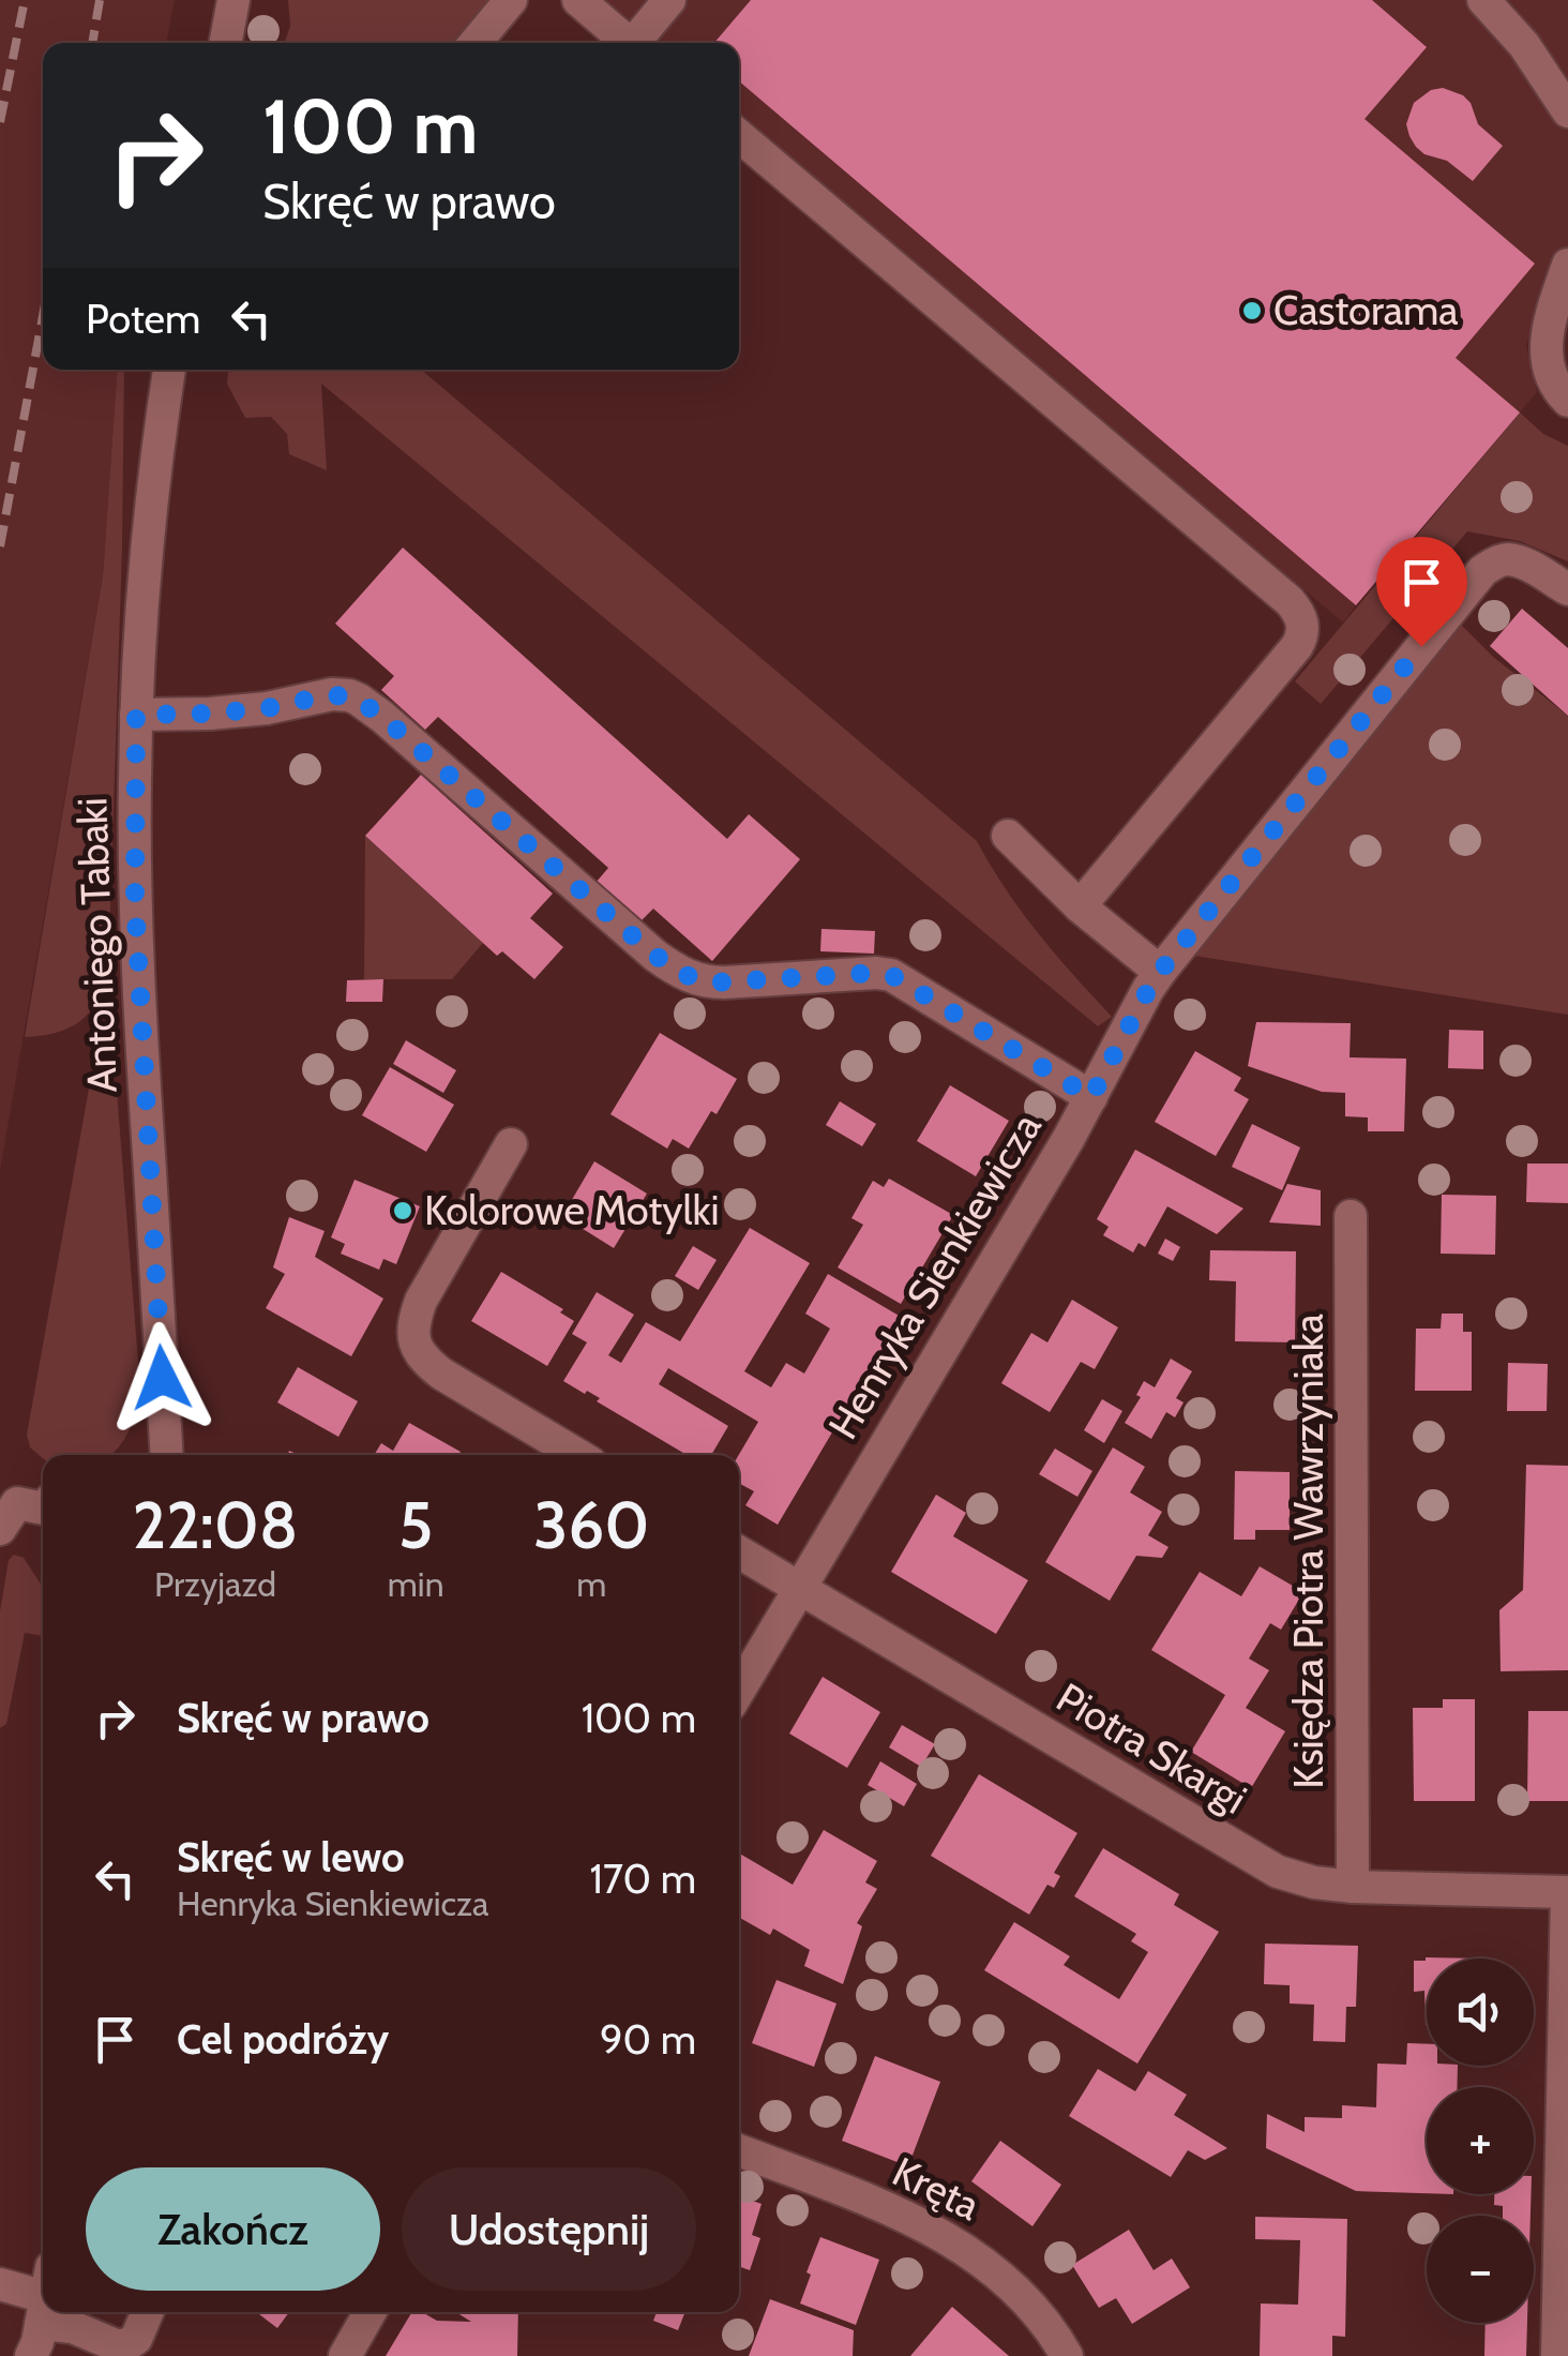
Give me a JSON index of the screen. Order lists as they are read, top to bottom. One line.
{"streets":{"street":["Antoniego Tabaki","Henryka Sienkiewicza","Księdza Piotra Wawrzyniaka","Piotra Skargi","Kręta"]},"crossings":[["Henryka Sienkiewicza","Piotra Skargi"],["Księdza Piotra Wawrzyniaka","Piotra Skargi"]],"places":["Castorama","Kolorowe Motylki"],"page":{"turn":["100 m","Skręć w prawo"],"then":"Potem","eta":["22:08","Przyjazd","5","min","360","m"],"list":[{"name":"Skręć w prawo","value":"100 m"},{"name":"Skręć w lewo","note":"Henryka Sienkiewicza","value":"170 m"},{"name":"Cel podróży","value":"90 m"}],"map_buttons":["+","−"],"buttons":["Zakończ","Udostępnij"]}}
